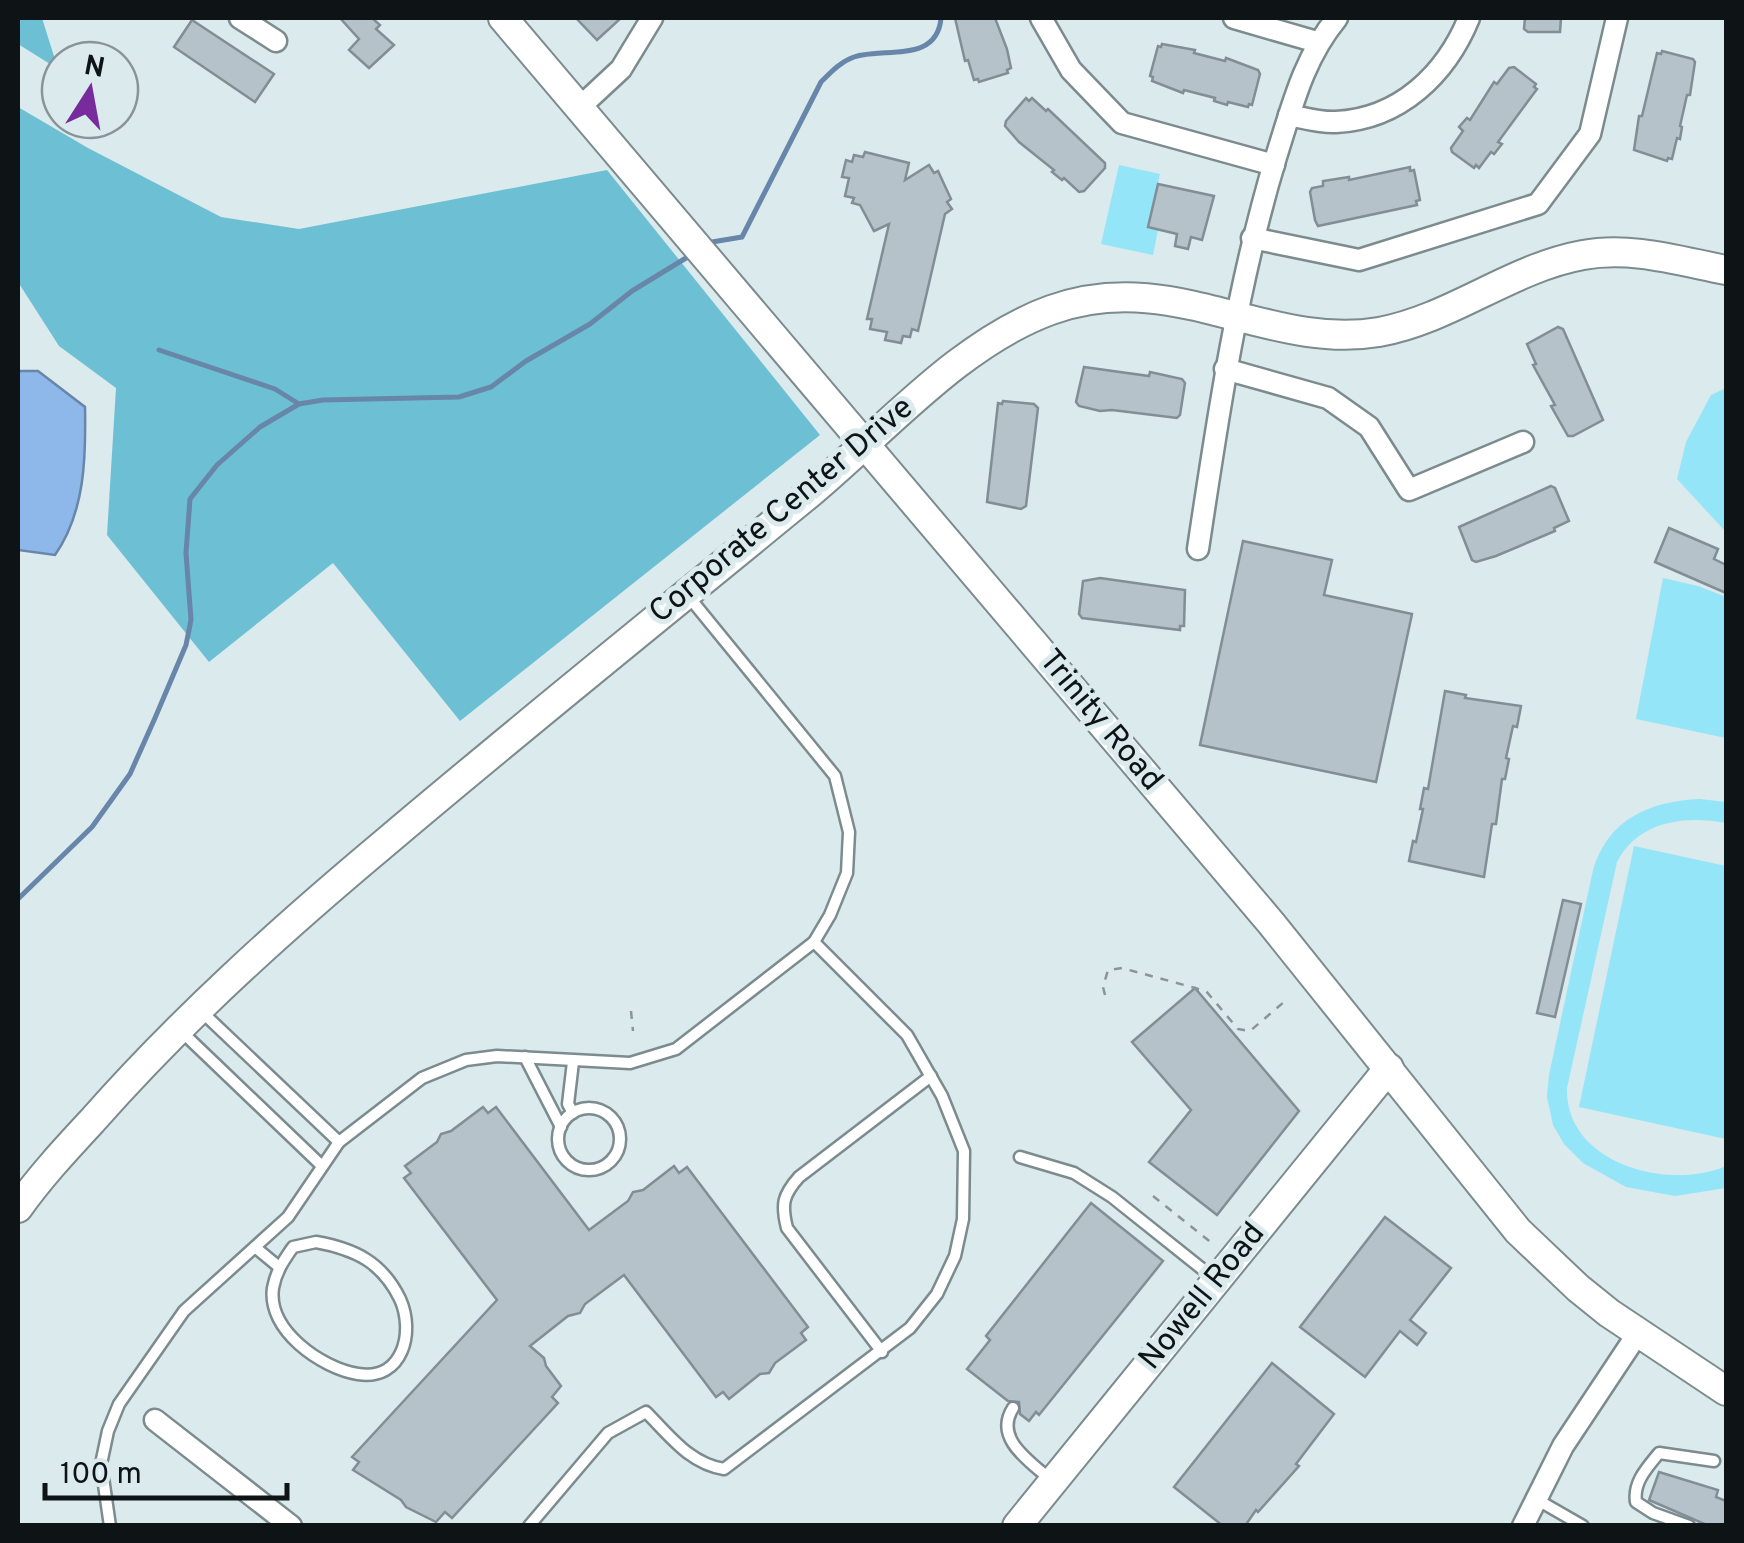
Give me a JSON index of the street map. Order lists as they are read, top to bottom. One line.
{"streets":{"street":["Corporate Center Drive","Trinity Road","Nowell Road"]},"crossings":[["Corporate Center Drive","Trinity Road"],["Trinity Road","Nowell Road"]],"scale_bar":"100 m","north":"top"}
